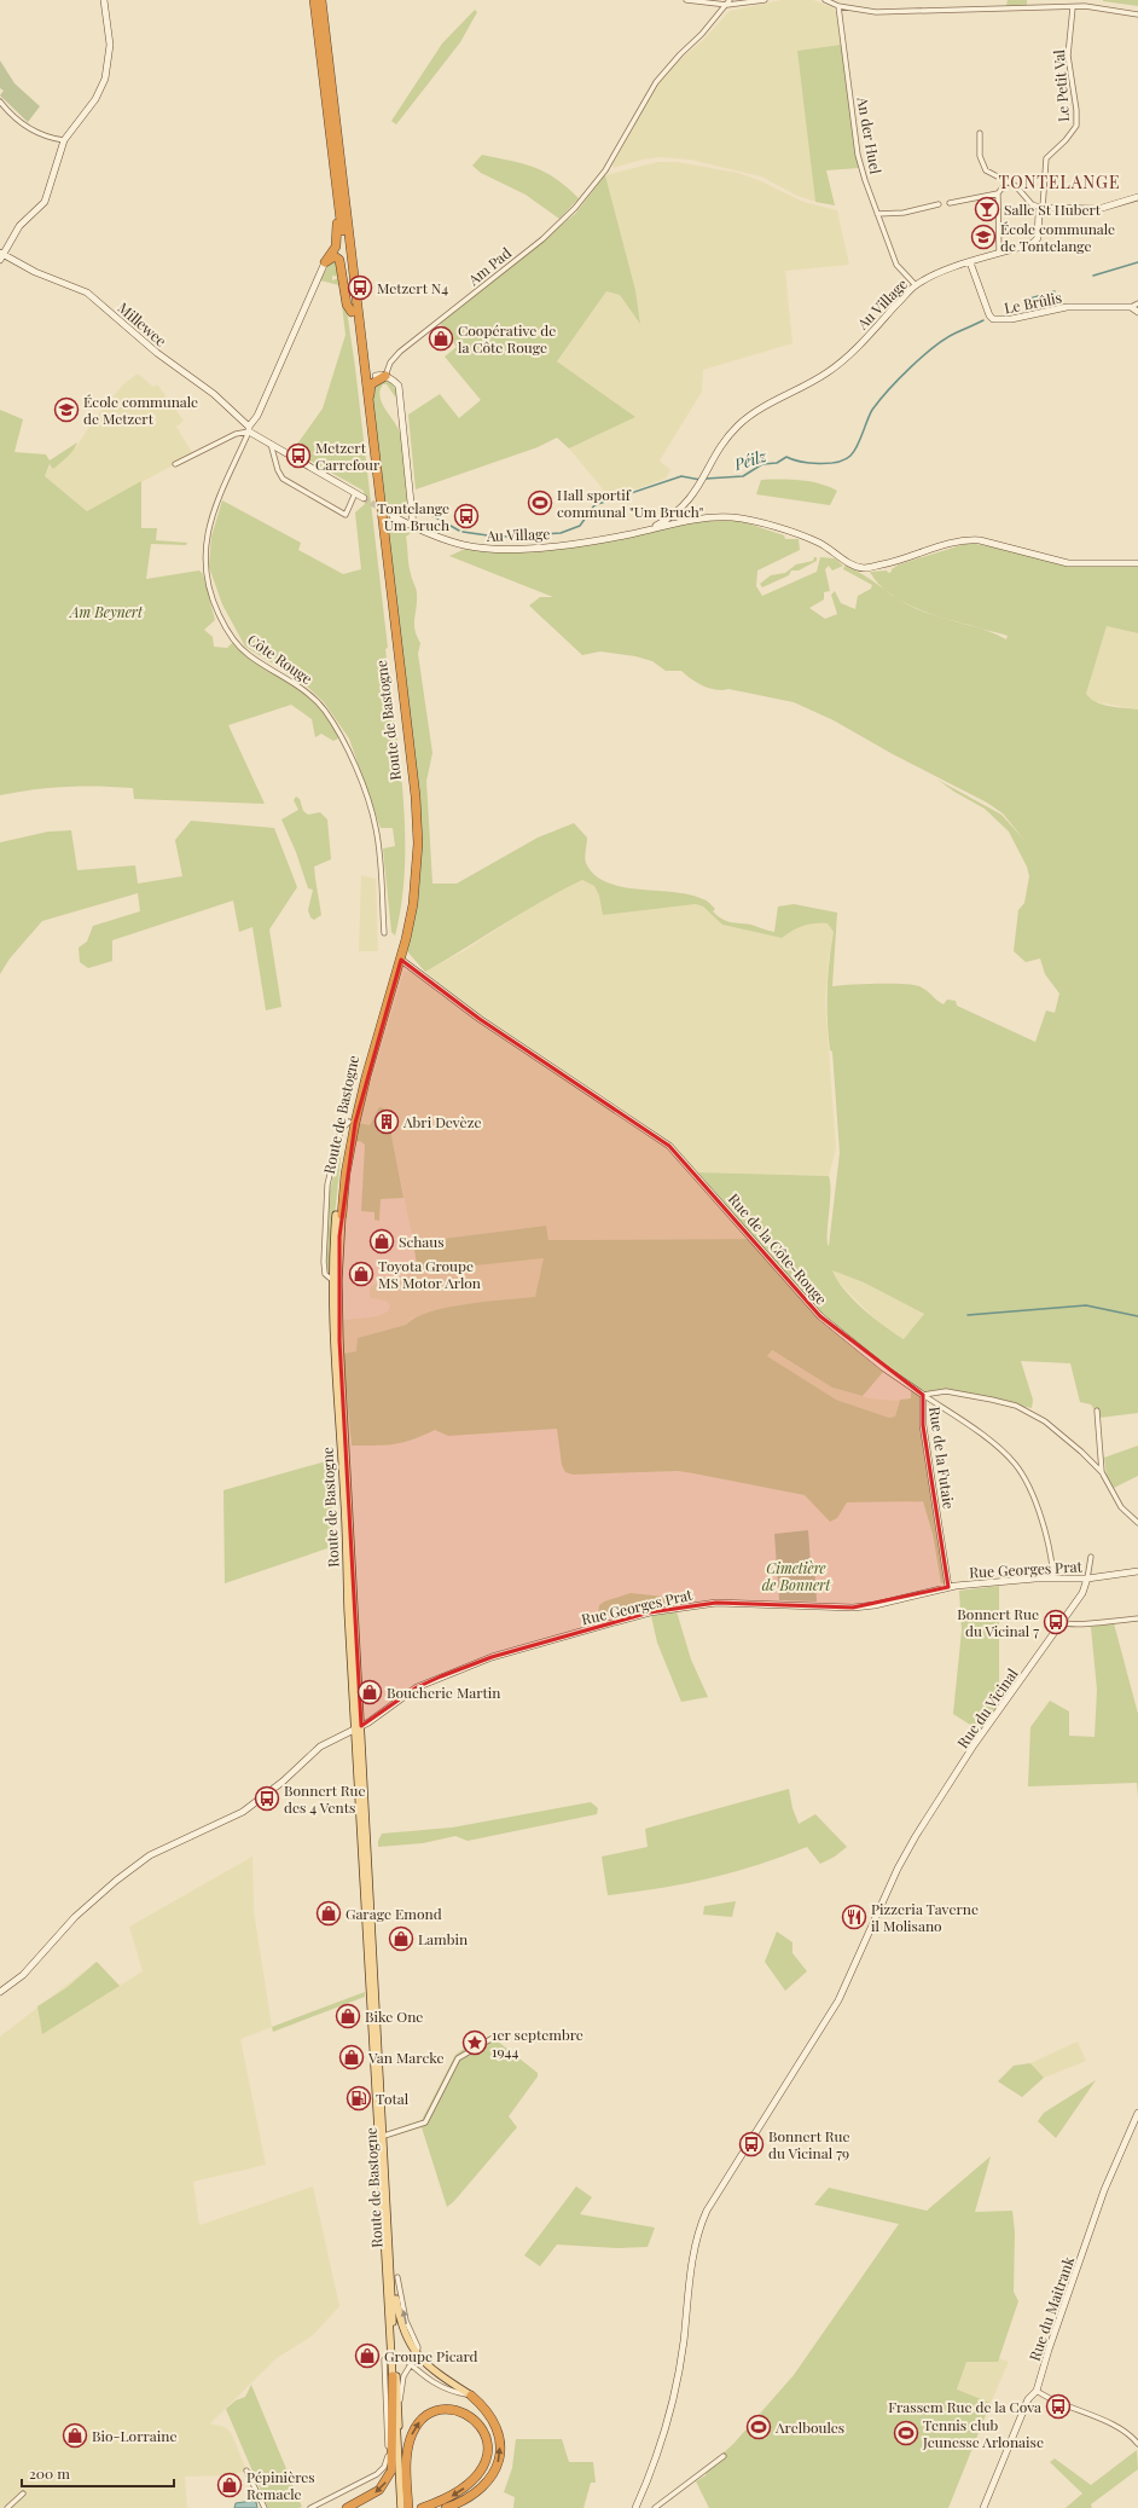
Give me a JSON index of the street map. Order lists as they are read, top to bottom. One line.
{"streets":{"highway":["Route de Bastogne"],"street":["Le Petit Val","An der Huel","Am Pad","Le Brûlis","Au Village","Millewee","Côte Rouge","Rue de la Côte-Rouge","Rue de la Futaie","Rue Georges Prat","Rue du Vicinal","Rue du Maitrank"]},"crossings":[["Le Petit Val","Au Village"],["An der Huel","Au Village"],["Le Brûlis","Au Village"],["Millewee","Côte Rouge"],["Route de Bastogne","Rue de la Côte-Rouge"],["Route de Bastogne","Rue Georges Prat"],["Rue de la Côte-Rouge","Rue de la Futaie"],["Rue de la Futaie","Rue Georges Prat"],["Rue Georges Prat","Rue du Vicinal"]],"districts":["TONTELANGE"],"water":["Péilz"],"parks":["Am Beynert","Cimetière de Bonnert"],"places":{"bar":["Salle St Hubert"],"school or university":["École communale de Tontelange","École communale de Metzert"],"bus stop":["Metzert N4","Metzert Carrefour","Tontelange Um Bruch","Bonnert Rue du Vicinal 7","Bonnert Rue des 4 Vents","Bonnert Rue du Vicinal 79","Frassem Rue de la Cova"],"shop":["Coopérative de la Côte Rouge","Schaus","Toyota Groupe MS Motor Arlon","Boucherie Martin","Garage Emond","Lambin","Bike One","Van Marcke","Groupe Picard","Bio-Lorraine","Pépinières Remacle"],"sports":["Hall sportif communal \"Um Bruch\"","Arelboules","Tennis club Jeunesse Arlonaise"],"building":["Abri Devèze"],"restaurant":["Pizzeria Taverne il Molisano"],"place":["1er septembre 1944"],"fuel station":["Total"]},"scale_bar":"200 m"}
